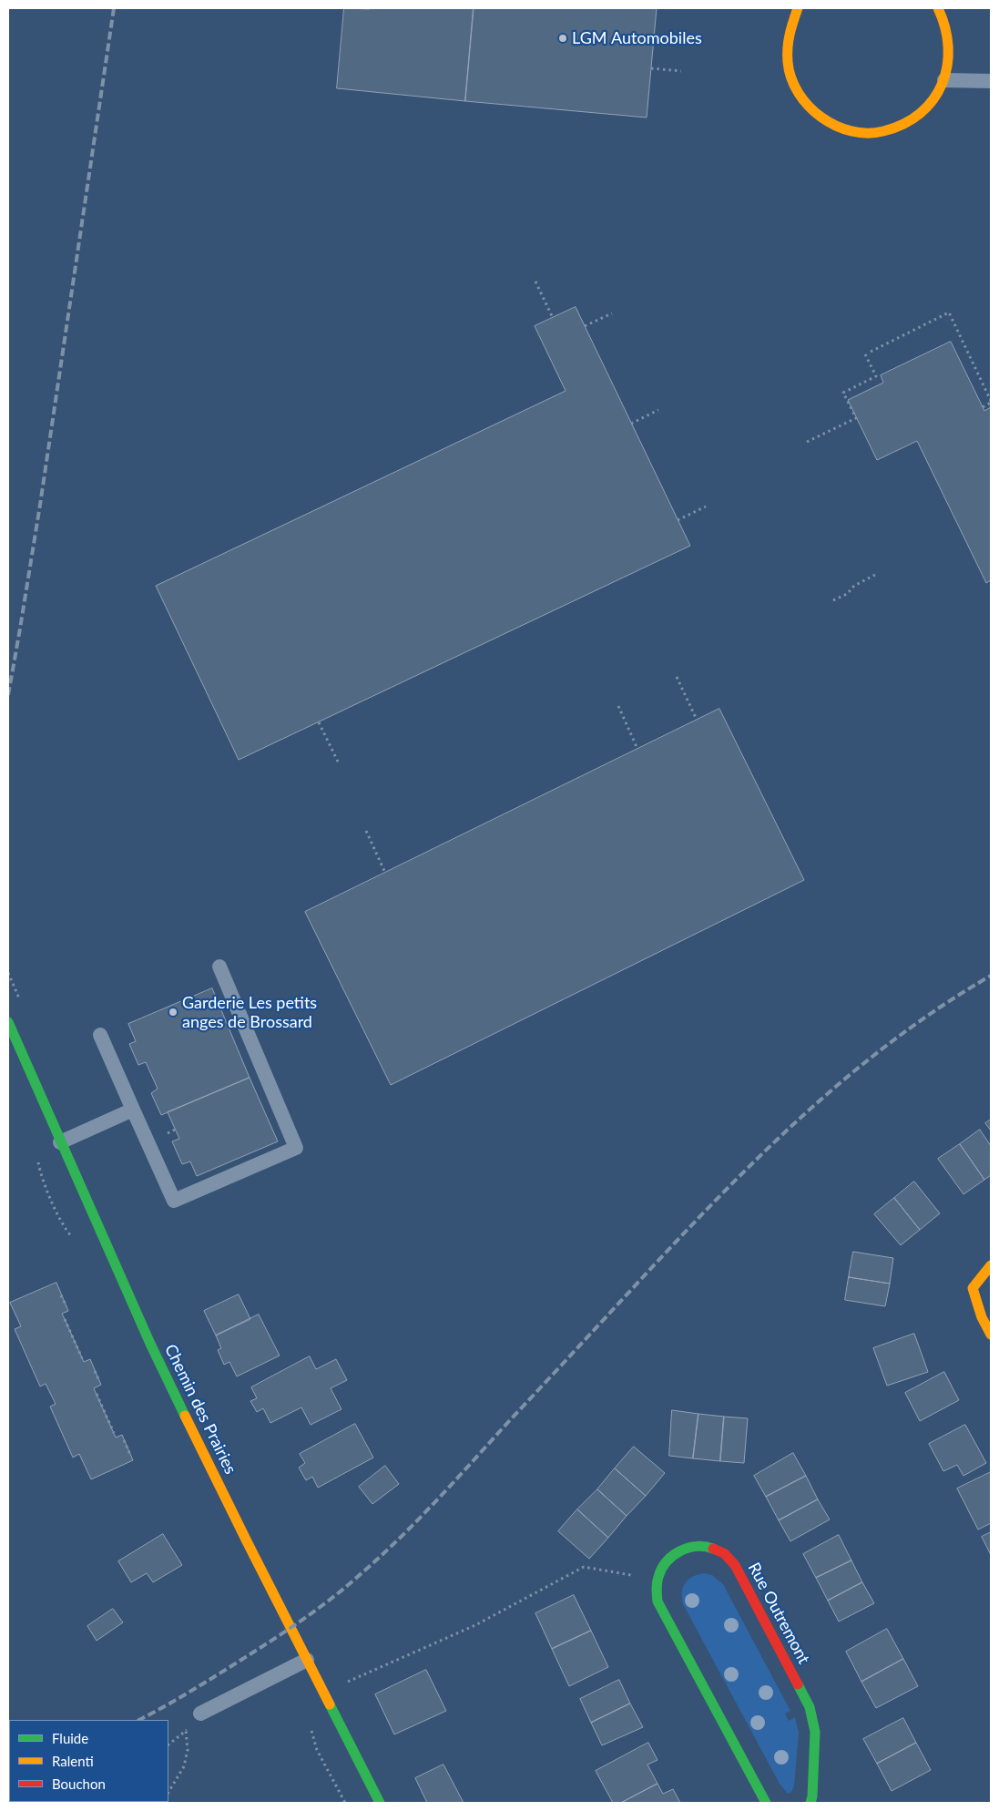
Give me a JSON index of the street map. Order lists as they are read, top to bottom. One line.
{"streets":{"street":["Chemin des Prairies","Rue Outremont"]},"places":["LGM Automobiles","Garderie Les petits anges de Brossard"],"legend":["Fluide","Ralenti","Bouchon"]}
